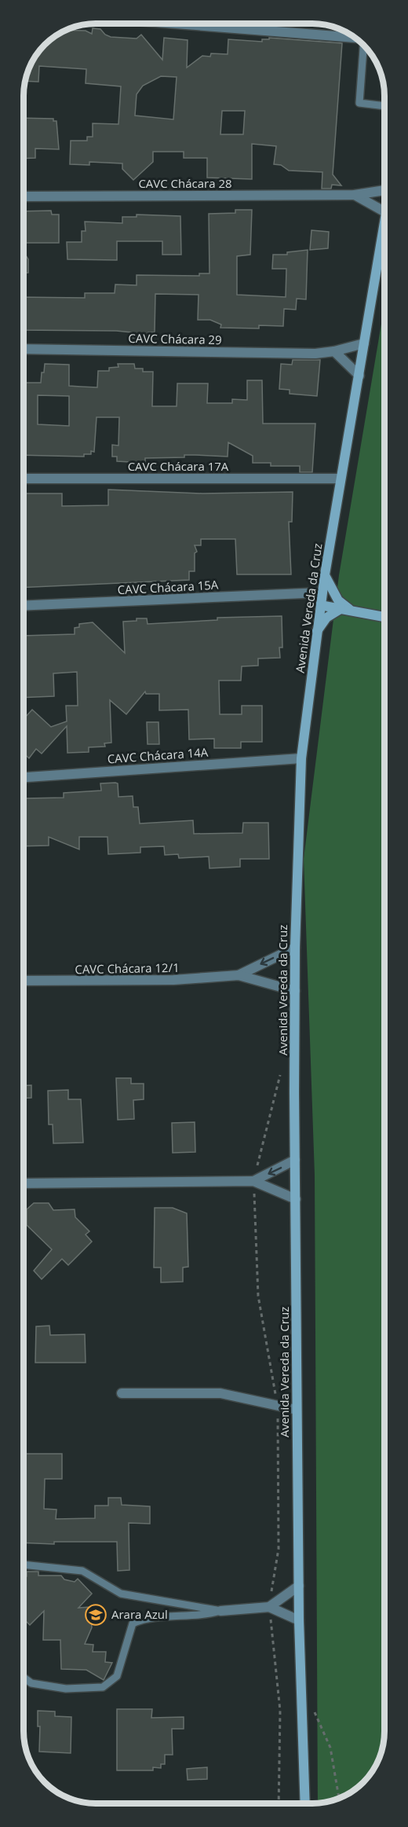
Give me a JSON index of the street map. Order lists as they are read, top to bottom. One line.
{"streets":{"street":["CAVC Chácara 28","CAVC Chácara 29","CAVC Chácara 17A","CAVC Chácara 15A","Avenida Vereda da Cruz","CAVC Chácara 14A","CAVC Chácara 12/1"]},"crossings":[["CAVC Chácara 29","Avenida Vereda da Cruz"],["CAVC Chácara 17A","Avenida Vereda da Cruz"],["CAVC Chácara 15A","Avenida Vereda da Cruz"],["Avenida Vereda da Cruz","CAVC Chácara 14A"],["Avenida Vereda da Cruz","CAVC Chácara 12/1"]],"places":{"school or university":["Arara Azul"]}}
